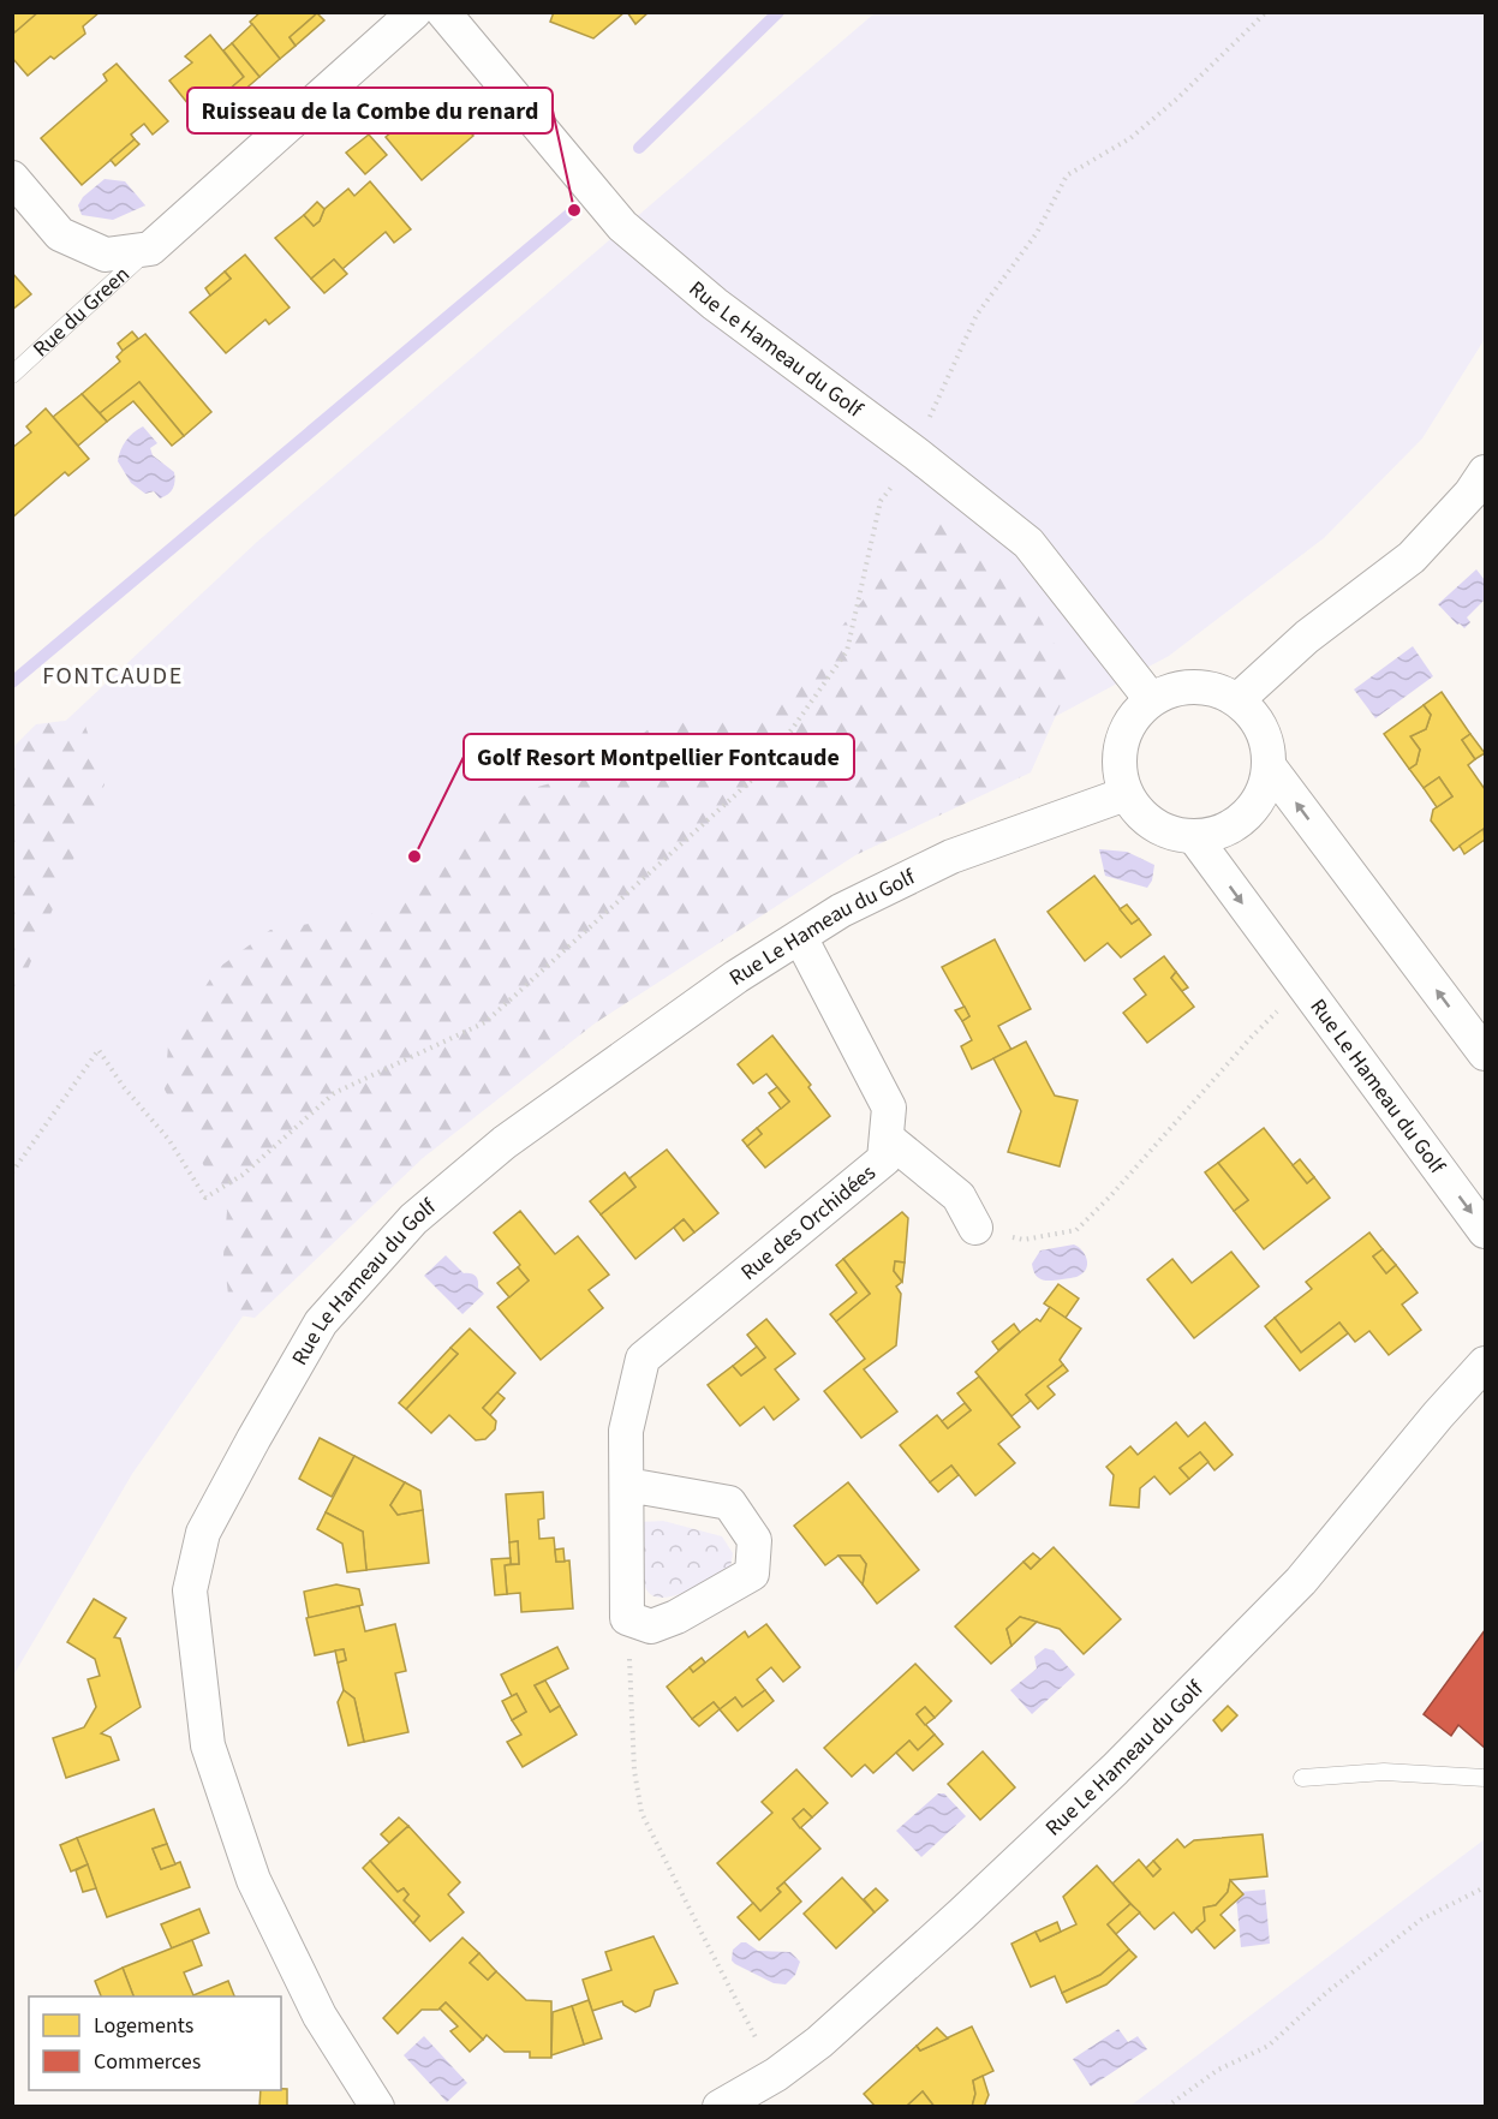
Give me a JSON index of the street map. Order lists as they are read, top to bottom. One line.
{"streets":{"street":["Rue du Green","Rue Le Hameau du Golf","Rue des Orchidées"]},"crossings":[["Rue Le Hameau du Golf","Rue des Orchidées"]],"districts":["FONTCAUDE"],"places":["Ruisseau de la Combe du renard","Golf Resort Montpellier Fontcaude"],"legend":["Logements","Commerces"]}
